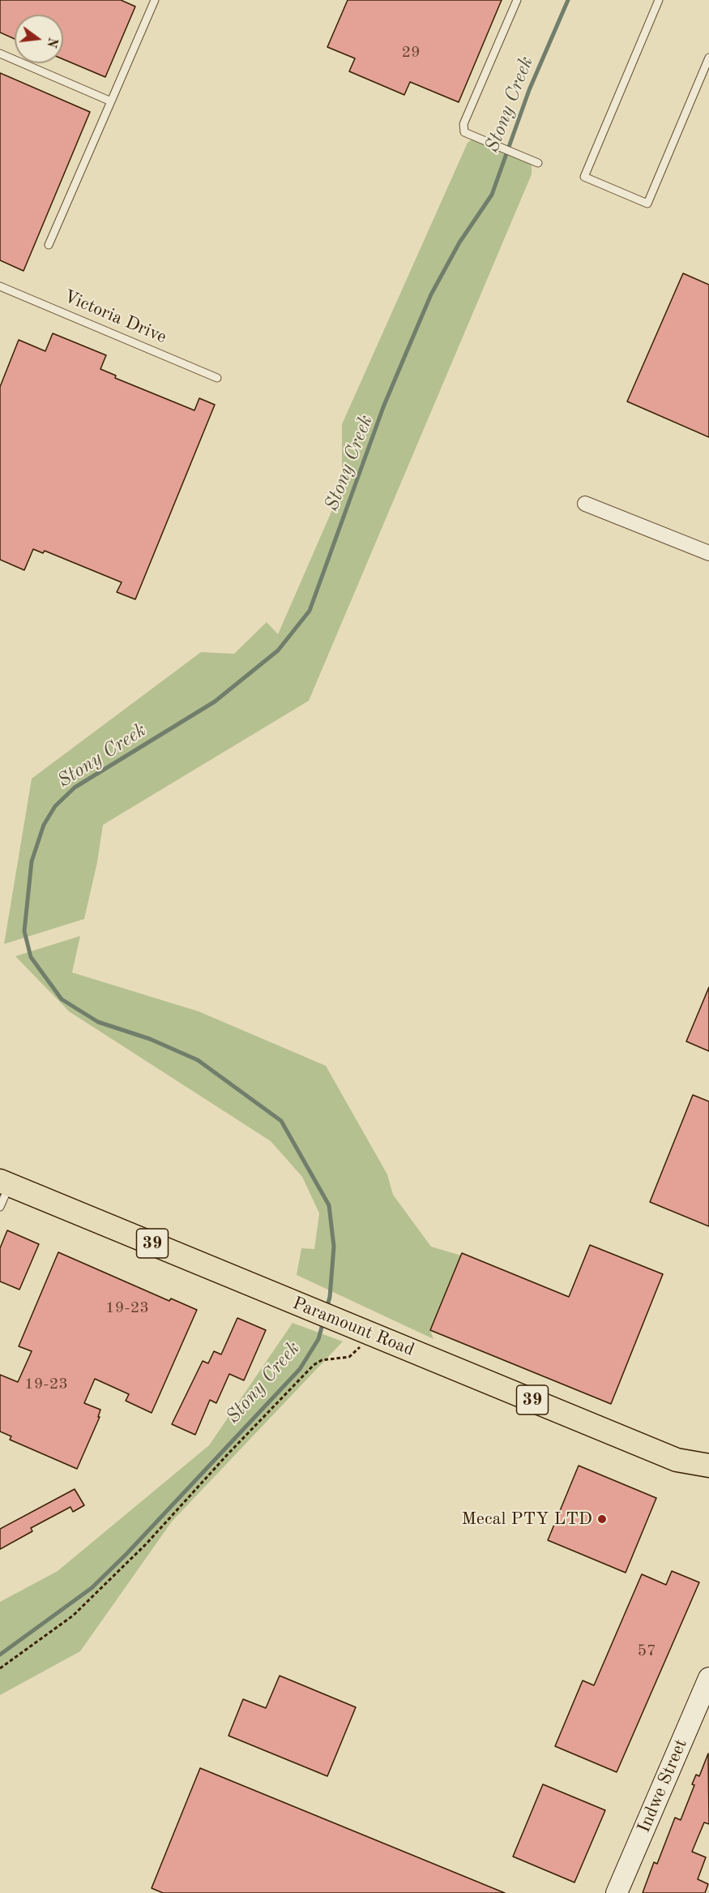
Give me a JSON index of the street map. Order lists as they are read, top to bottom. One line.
{"streets":{"main road":["39","Paramount Road"],"street":["Indwe Street"],"lane":["Victoria Drive"]},"water":["Stony Creek"],"places":["Mecal PTY LTD"],"house_numbers":["29","19-23","19-23","57"],"north":"right"}
